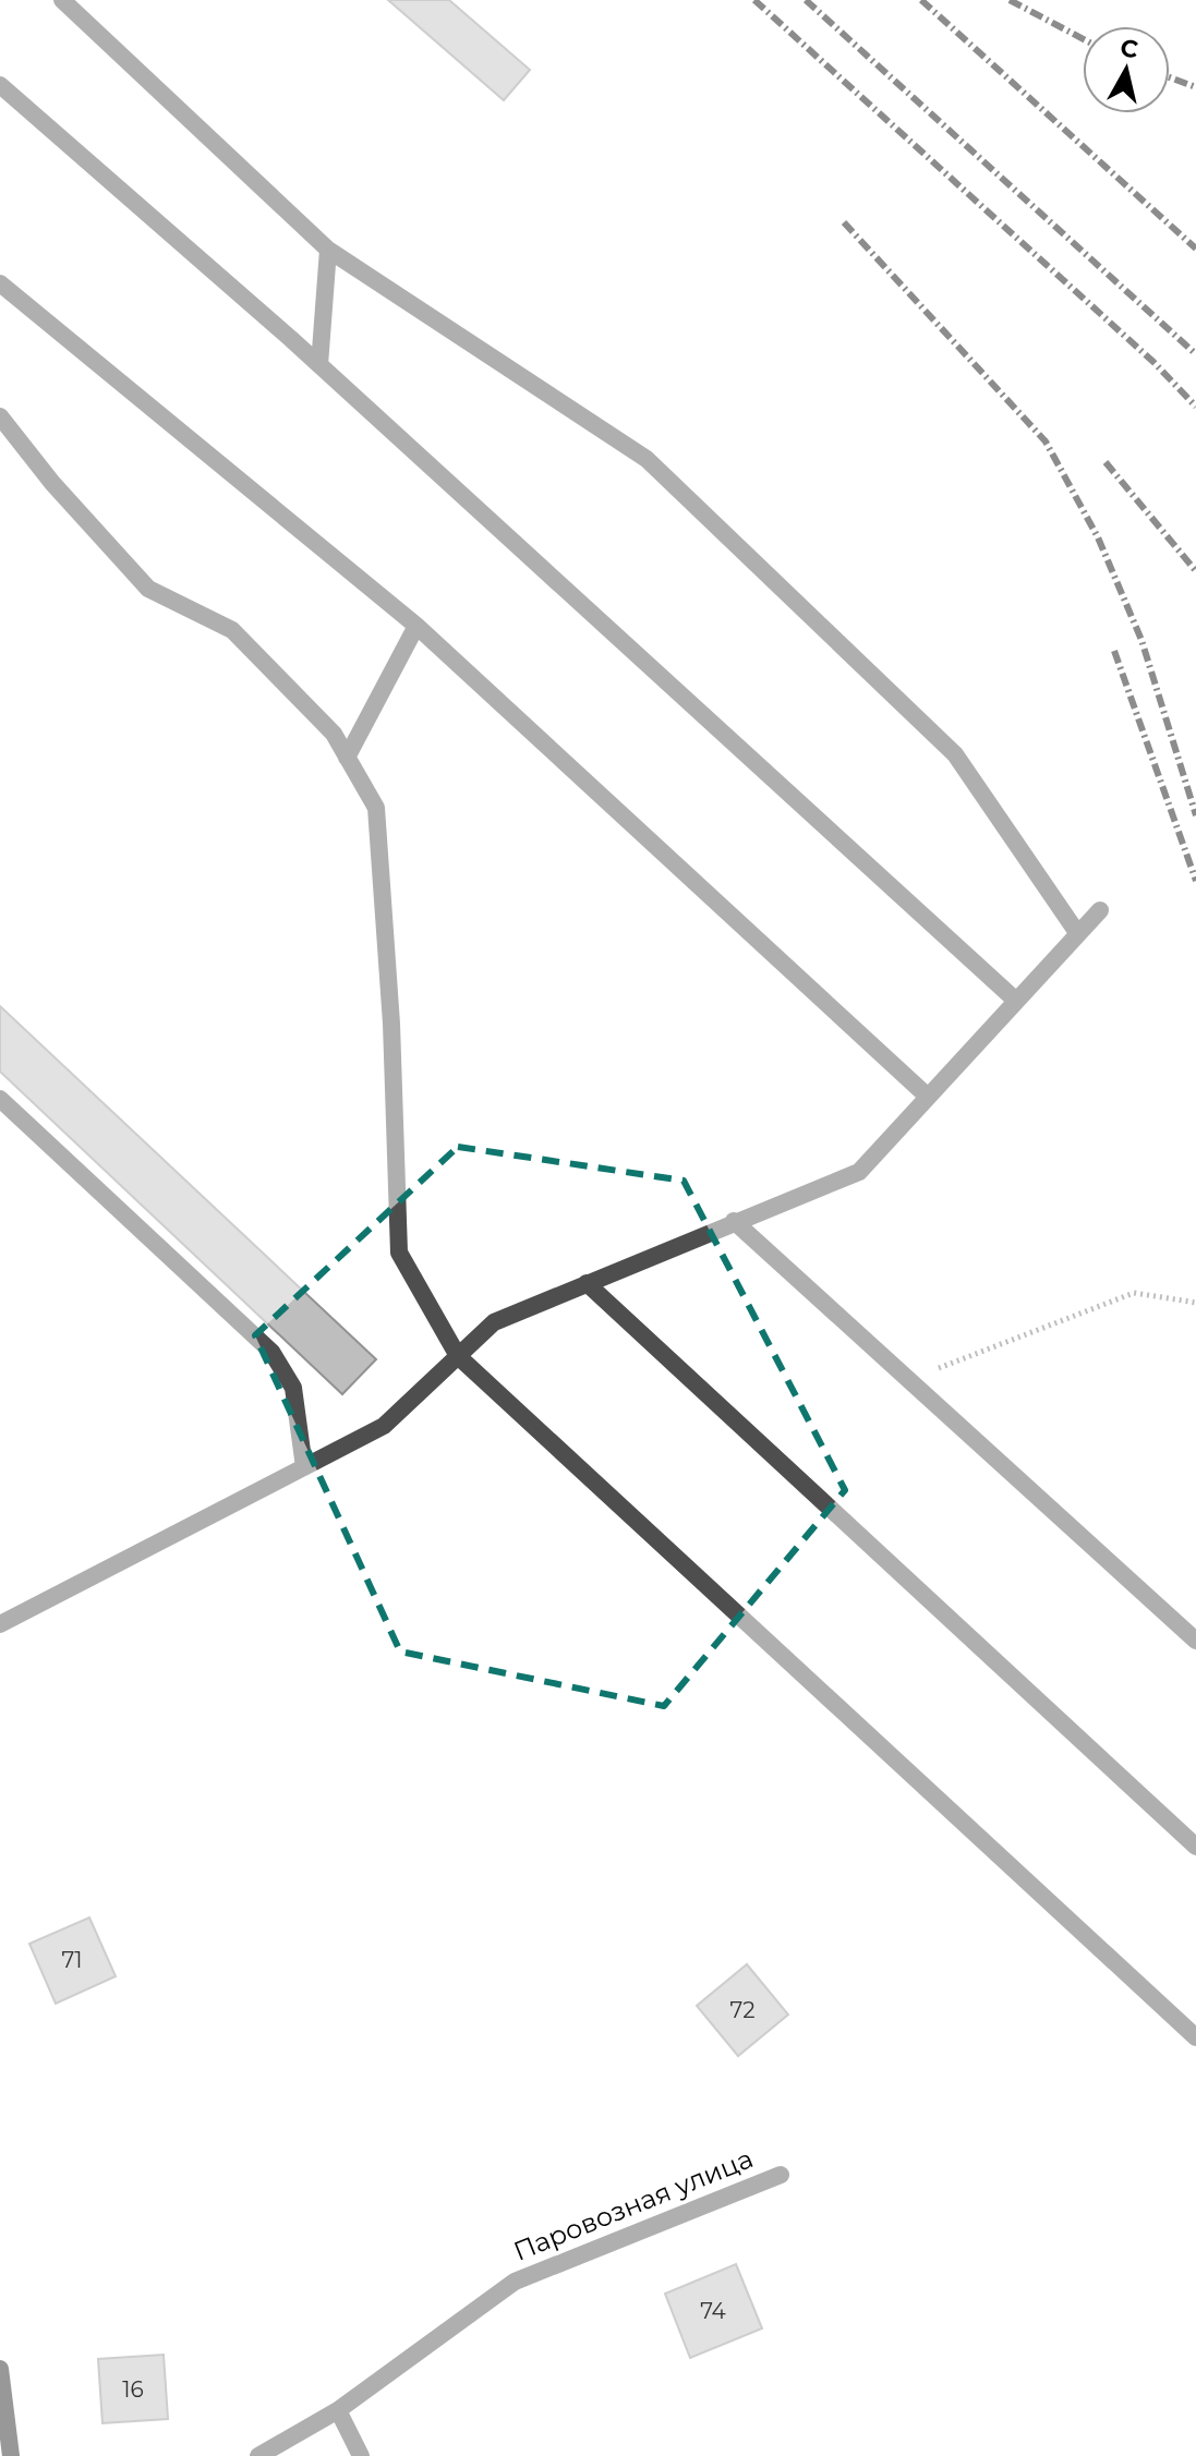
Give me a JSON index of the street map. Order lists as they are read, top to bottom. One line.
{"streets":{"street":["Паровозная улица"]},"house_numbers":["71","72","74","16"],"north":"top"}
